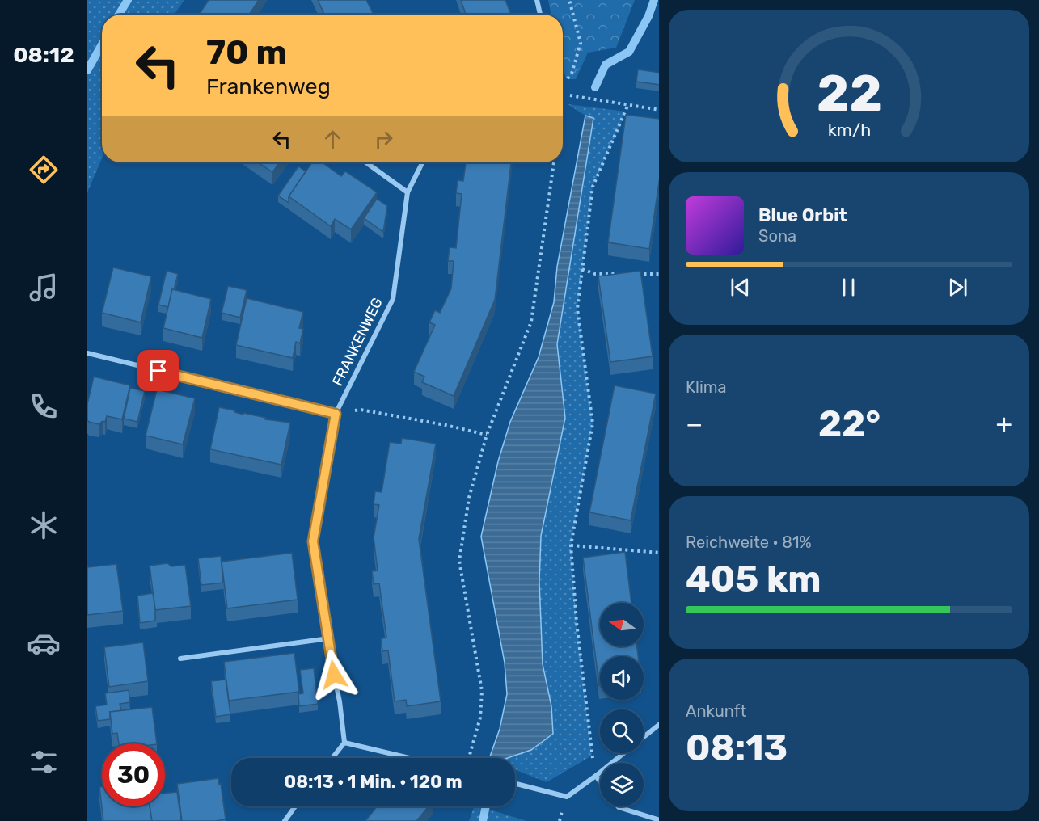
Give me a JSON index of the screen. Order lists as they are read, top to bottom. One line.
{"streets":{"street":["FRANKENWEG"]},"north":"left","page":{"tabs":"08:12","turn":["70 m","Frankenweg"],"song":["Blue Orbit","Sona"],"tile":["Klima",["Reichweite · 81%","405 km"],["Ankunft","08:13"]],"heat":["−","22°","+"],"limit":"30","trip":"08:13 · 1 Min. · 120 m","gauge":["22","km/h"]}}
